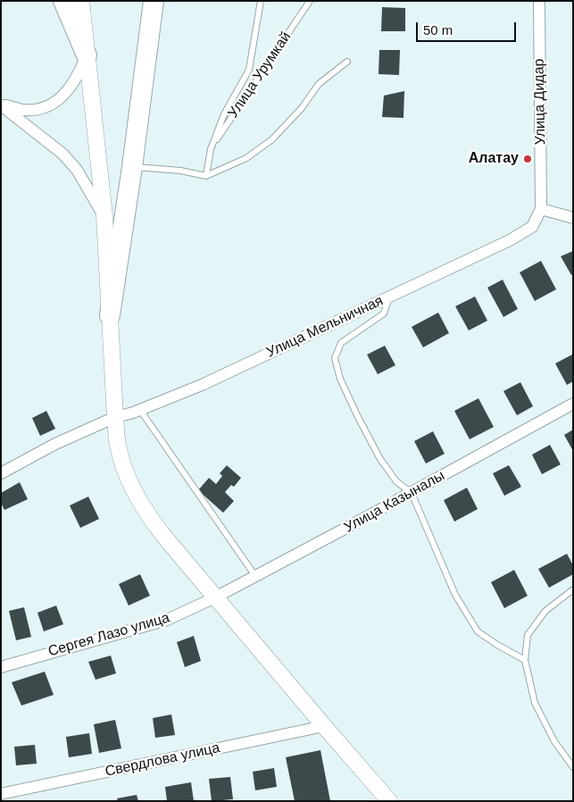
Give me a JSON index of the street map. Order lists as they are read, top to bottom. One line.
{"streets":{"street":["Улица Дидар","Улица Мельничная","Улица Казыналы","Сергея Лазо улица","Свердлова улица"],"lane":["Улица Урумкай"]},"crossings":[["Улица Дидар","Улица Мельничная"],["Улица Казыналы","Сергея Лазо улица"]],"places":["Алатау"],"scale_bar":"50 m"}
